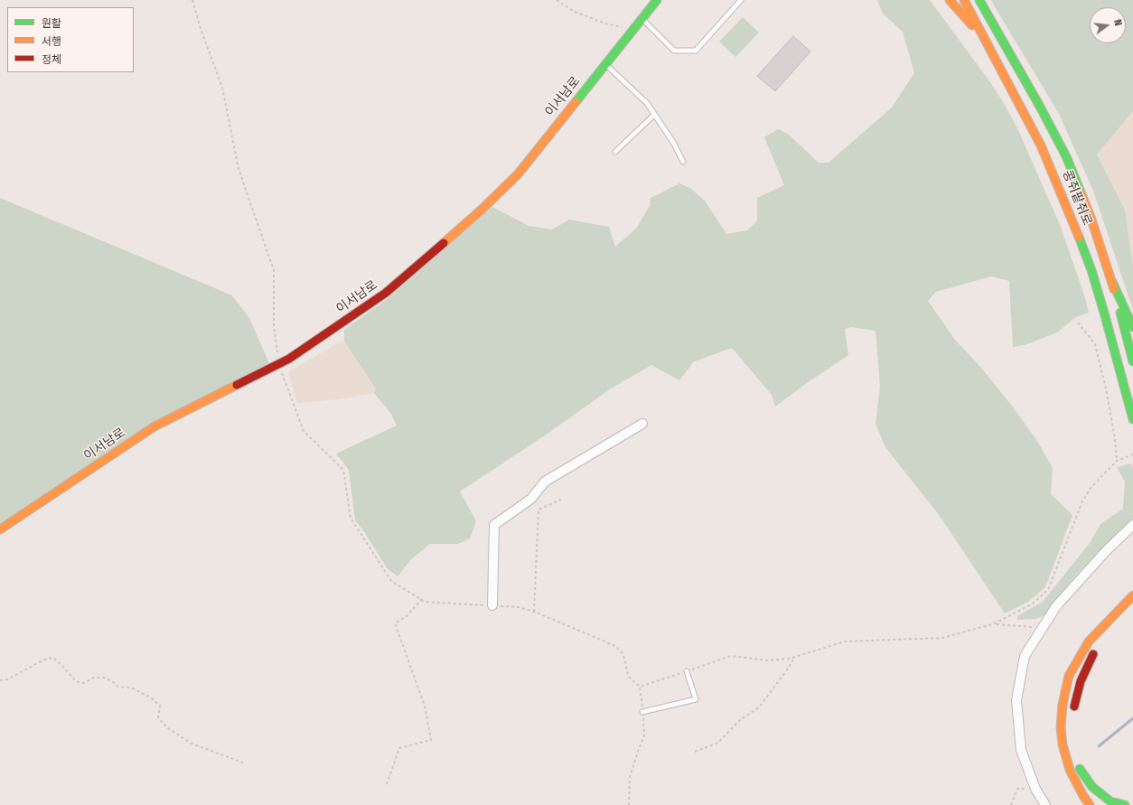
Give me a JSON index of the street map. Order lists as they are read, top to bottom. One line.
{"streets":{"main road":["이서남로","콩쥐팥쥐로"]},"legend":["원활","서행","정체"],"north":"right"}
